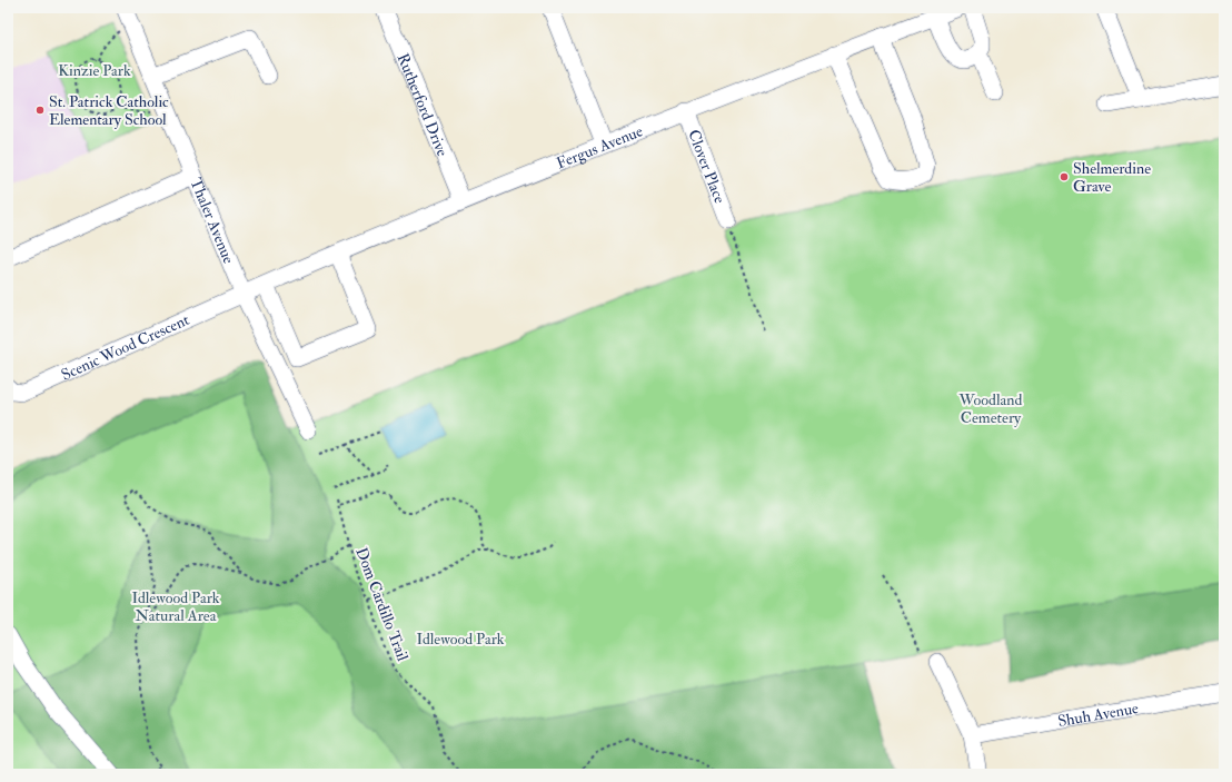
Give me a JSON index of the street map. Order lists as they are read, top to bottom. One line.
{"streets":{"street":["Rutherford Drive","Fergus Avenue","Clover Place","Thaler Avenue","Scenic Wood Crescent","Shuh Avenue"],"path":["Dom Cardillo Trail"]},"crossings":[["Rutherford Drive","Fergus Avenue"],["Fergus Avenue","Clover Place"],["Fergus Avenue","Thaler Avenue"],["Fergus Avenue","Scenic Wood Crescent"],["Thaler Avenue","Scenic Wood Crescent"]],"parks":["Kinzie Park","Woodland Cemetery","Idlewood Park Natural Area","Idlewood Park"],"places":["St. Patrick Catholic Elementary School","Shelmerdine Grave"]}
